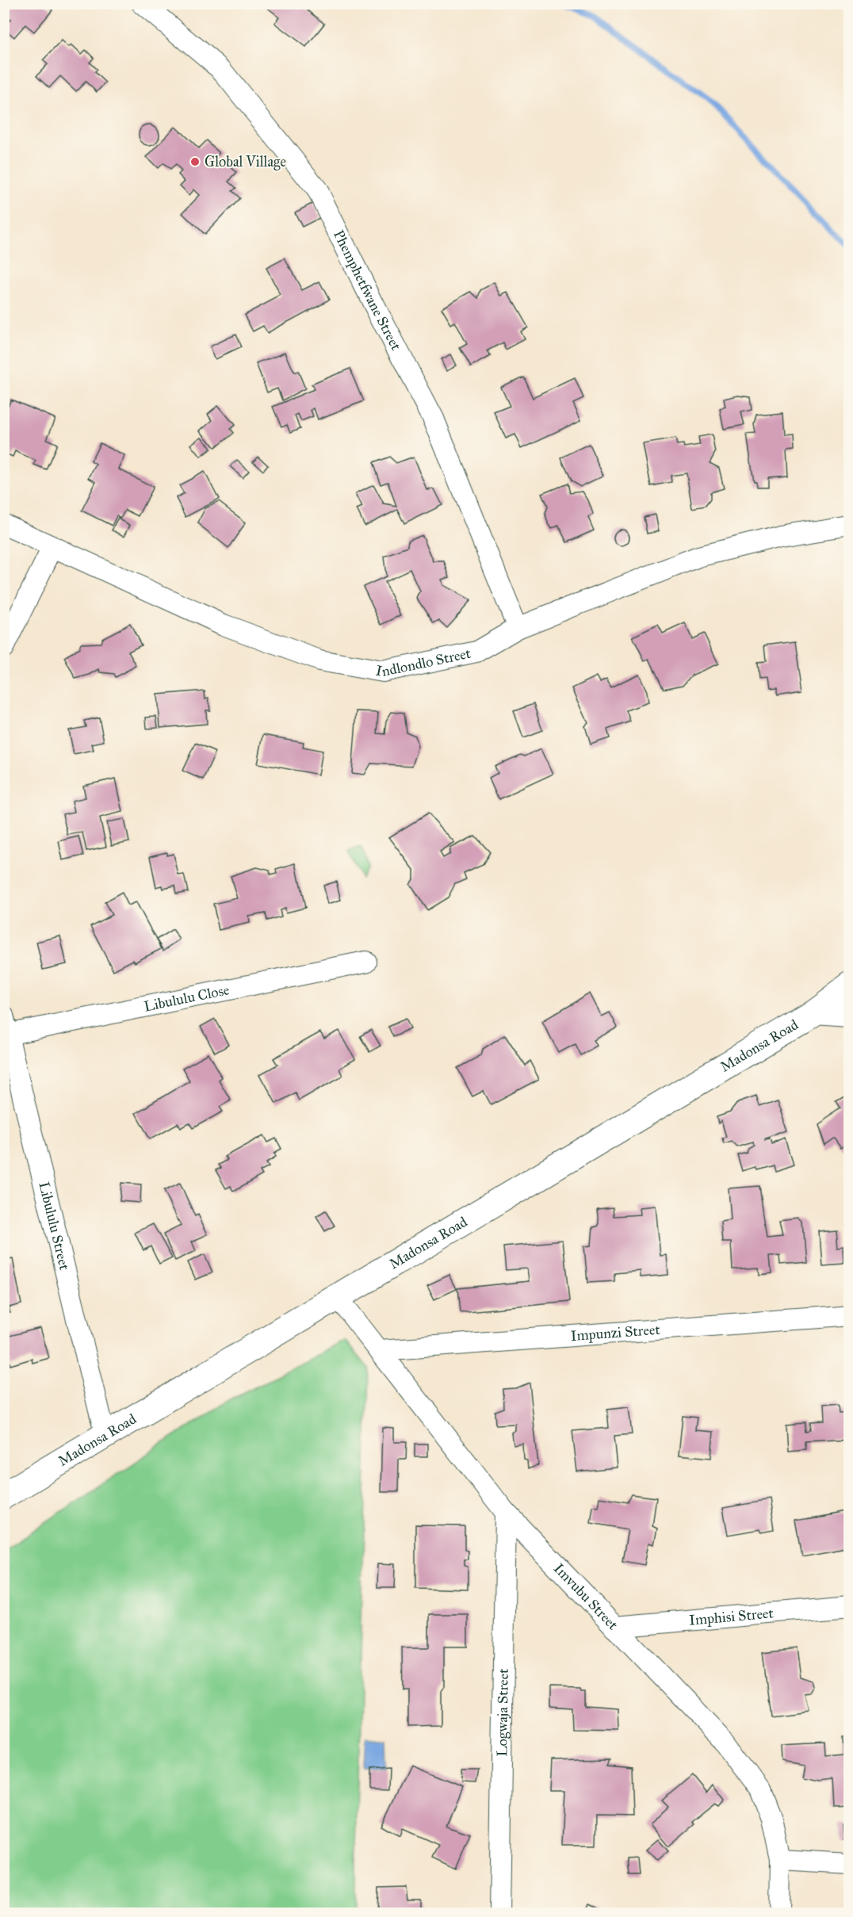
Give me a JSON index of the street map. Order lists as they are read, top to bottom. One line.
{"streets":{"street":["Phemphetfwane Street","Indlondlo Street","Libululu Close","Madonsa Road","Libululu Street","Impunzi Street","Imvubu Street","Imphisi Street","Logwaja Street"]},"crossings":[["Phemphetfwane Street","Indlondlo Street"],["Libululu Close","Libululu Street"],["Madonsa Road","Libululu Street"],["Madonsa Road","Imvubu Street"],["Impunzi Street","Imvubu Street"],["Imvubu Street","Imphisi Street"],["Imvubu Street","Logwaja Street"]],"places":["Global Village"]}
